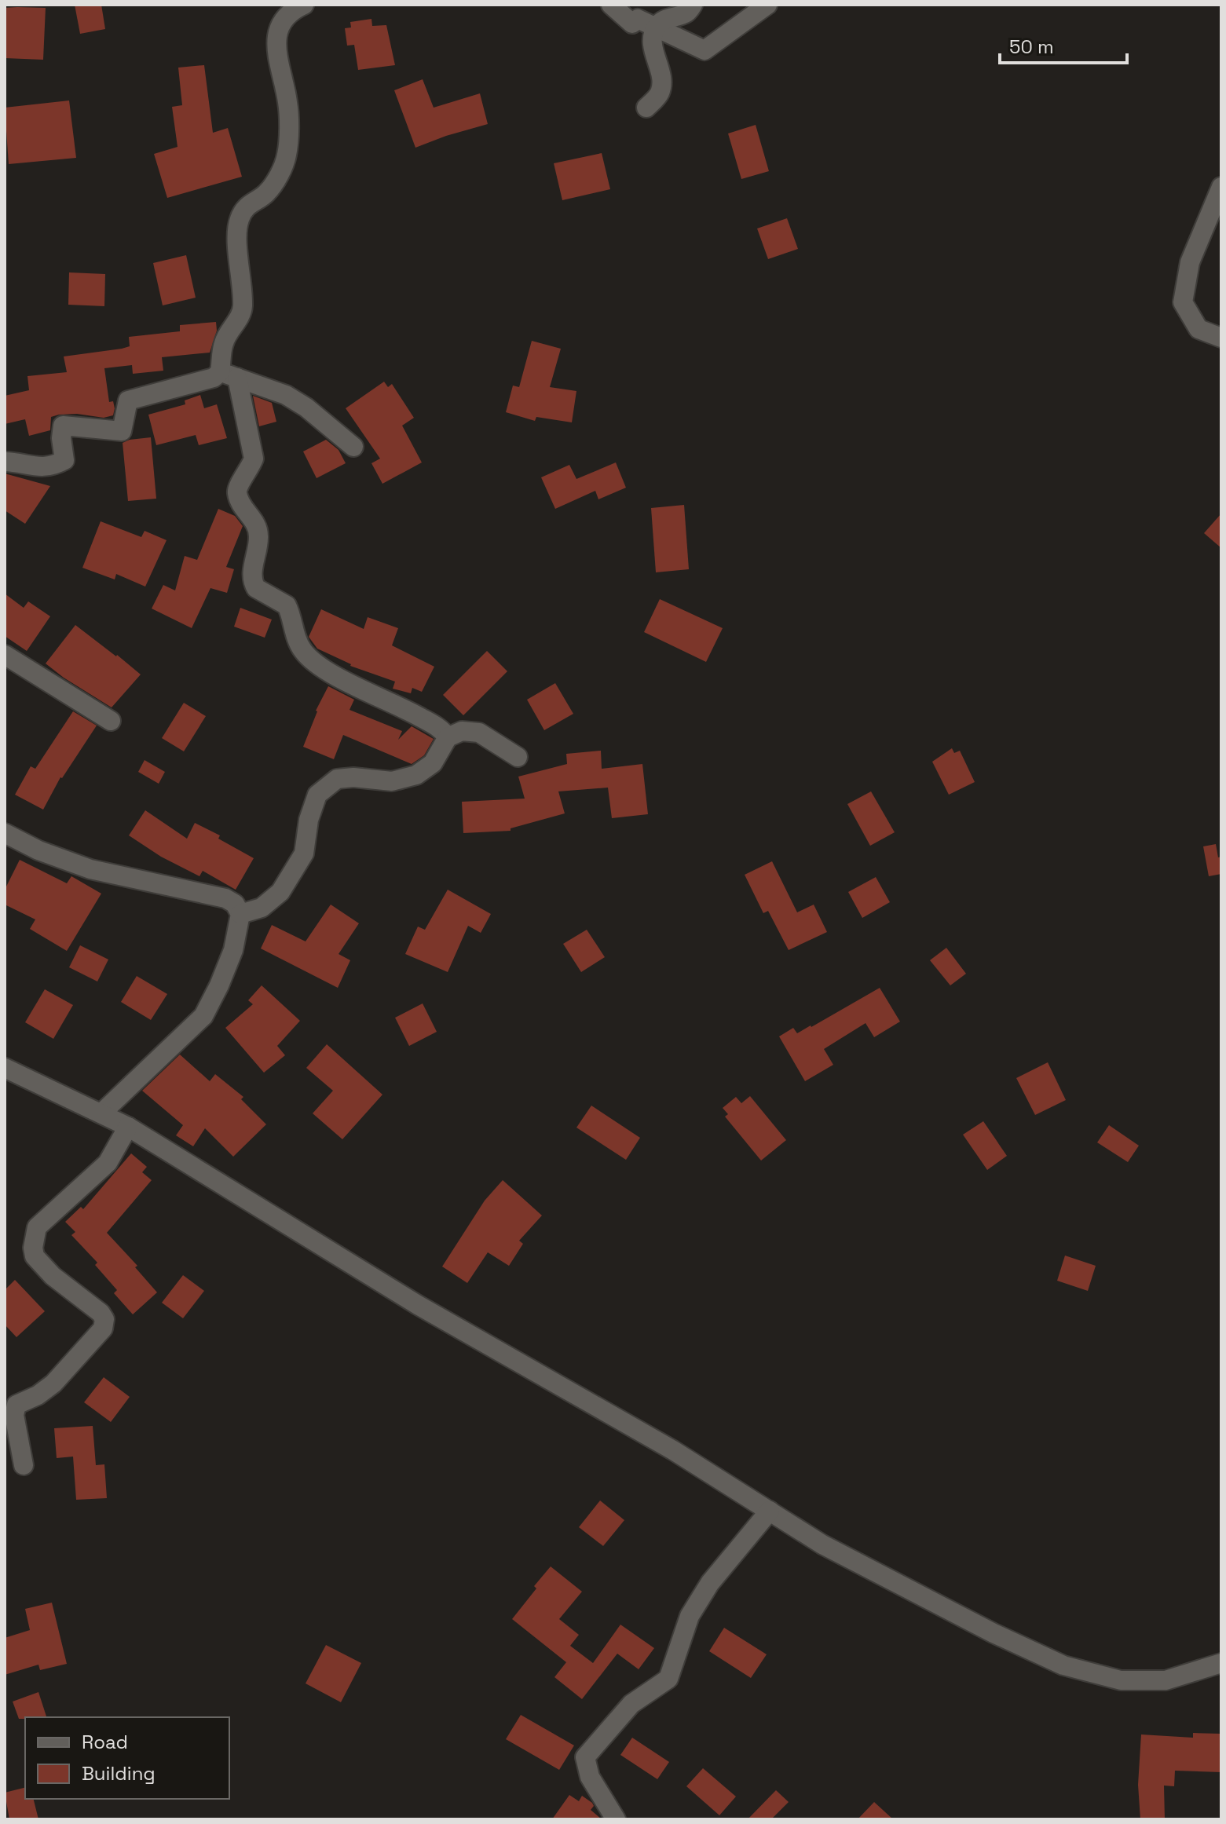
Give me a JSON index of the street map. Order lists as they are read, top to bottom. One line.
{"legend":["Road","Building"],"scale_bar":"50 m"}
